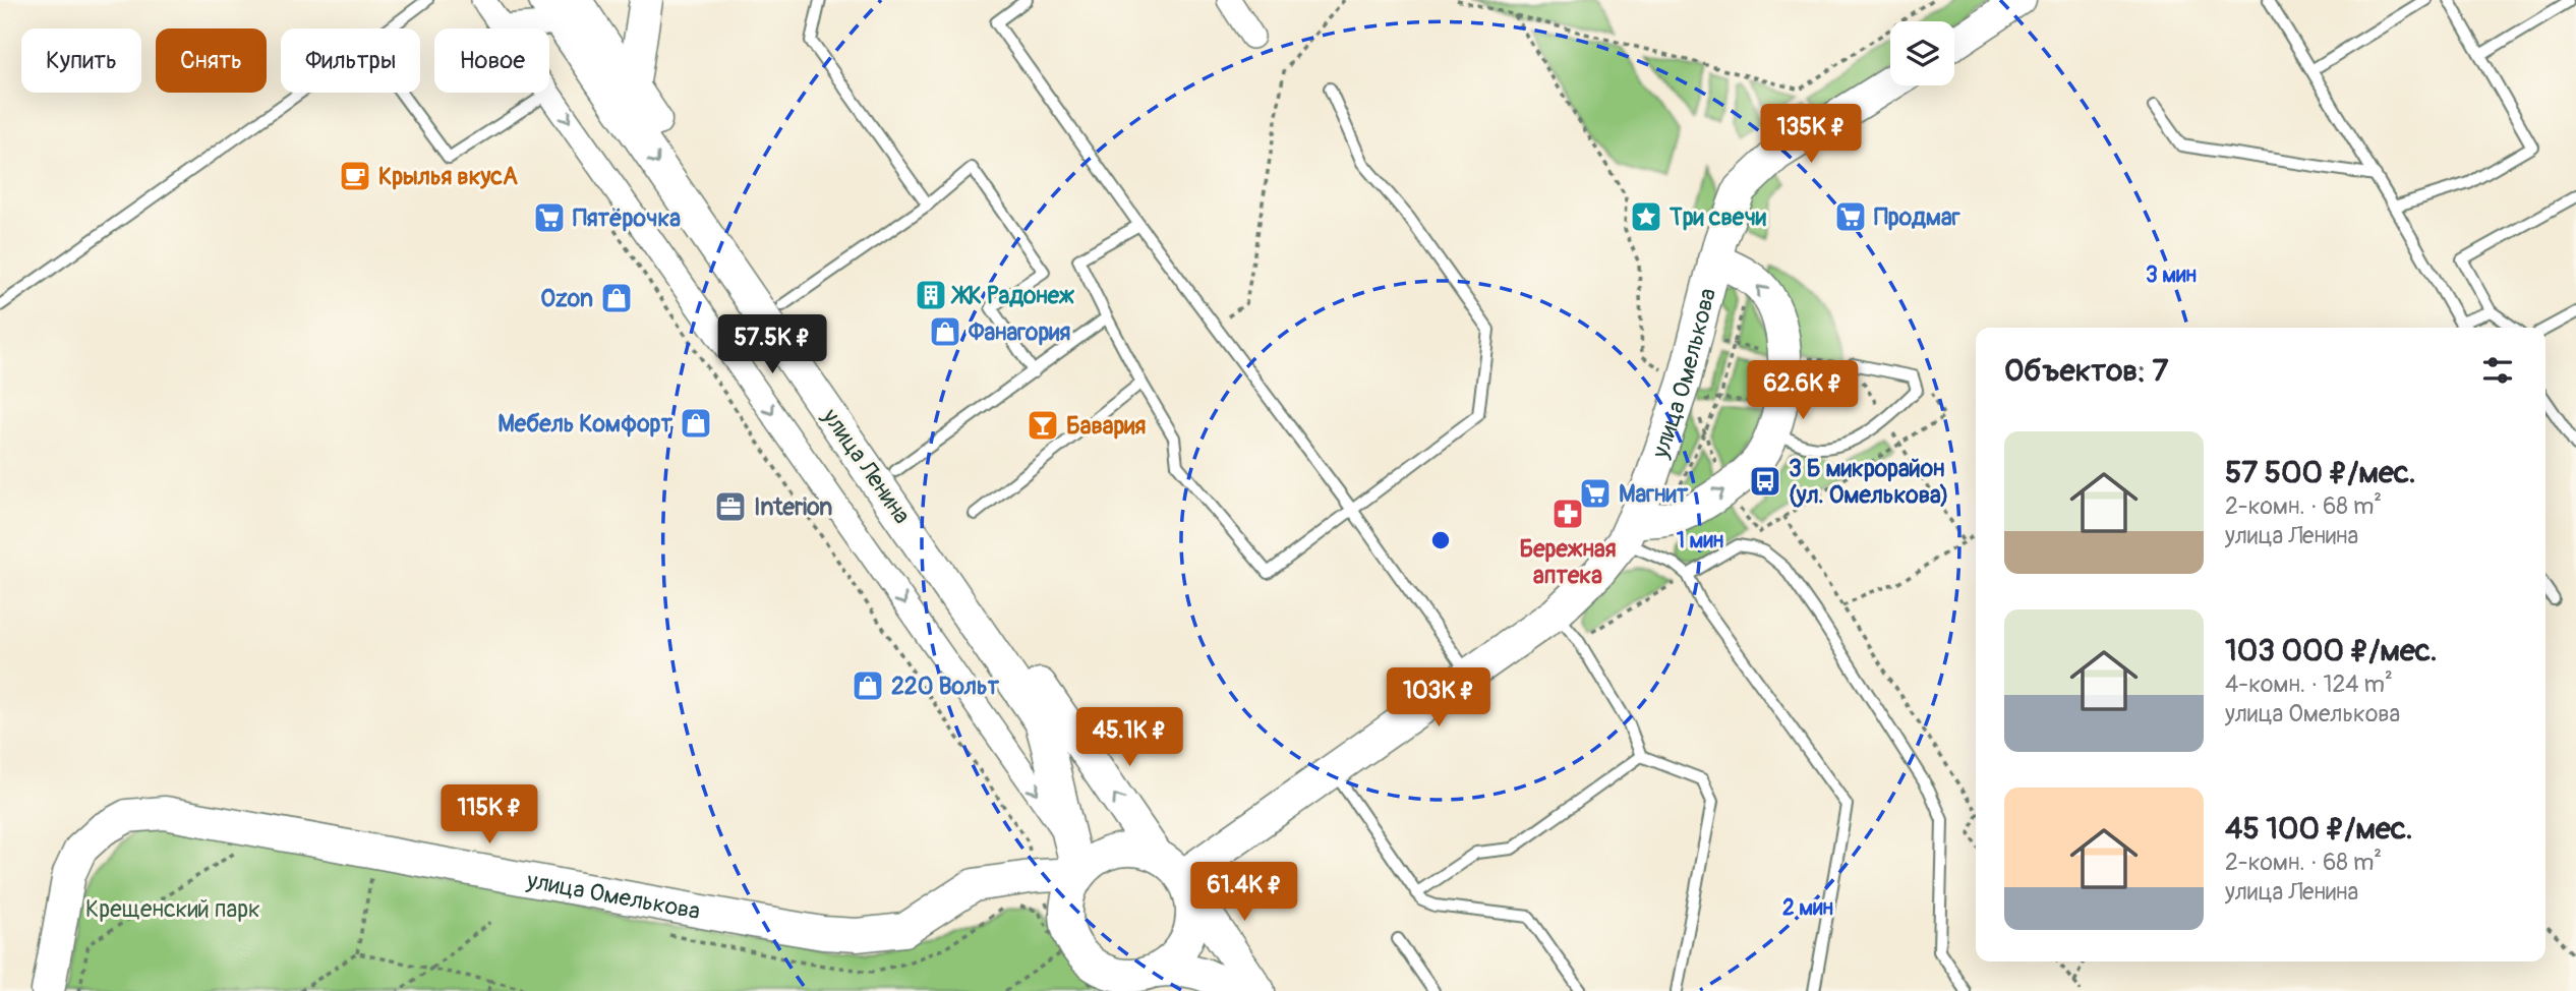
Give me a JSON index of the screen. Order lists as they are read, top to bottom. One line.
{"streets":{"street":["улица Омелькова","улица Ленина"]},"parks":["Крещенский парк"],"places":{"cafe":["Крылья вкусА"],"place":["Три свечи"],"supermarket":["Продмаг","Пятёрочка","Магнит"],"building":["ЖК Радонеж"],"shop":["Ozon","Фанагория","Мебель Комфорт","220 Вольт"],"bar":["Бавария"],"bus stop":["3 Б микрорайон (ул. Омелькова)"],"office":["Interion"],"pharmacy":["Бережная аптека"]},"page":{"chip":["Купить","Снять","Фильтры","Новое"],"price":["135K ₽","57.5K ₽","62.6K ₽","103K ₽","45.1K ₽","115K ₽","61.4K ₽"],"heading":"Объектов: 7","list":[{"name":"57 500 ₽/мес.","note":"2-комн. · 68 m² · улица Ленина"},{"name":"103 000 ₽/мес.","note":"4-комн. · 124 m² · улица Омелькова"},{"name":"45 100 ₽/мес.","note":"2-комн. · 68 m² · улица Ленина"}]},"rings":["3 мин","1 мин","2 мин"]}
